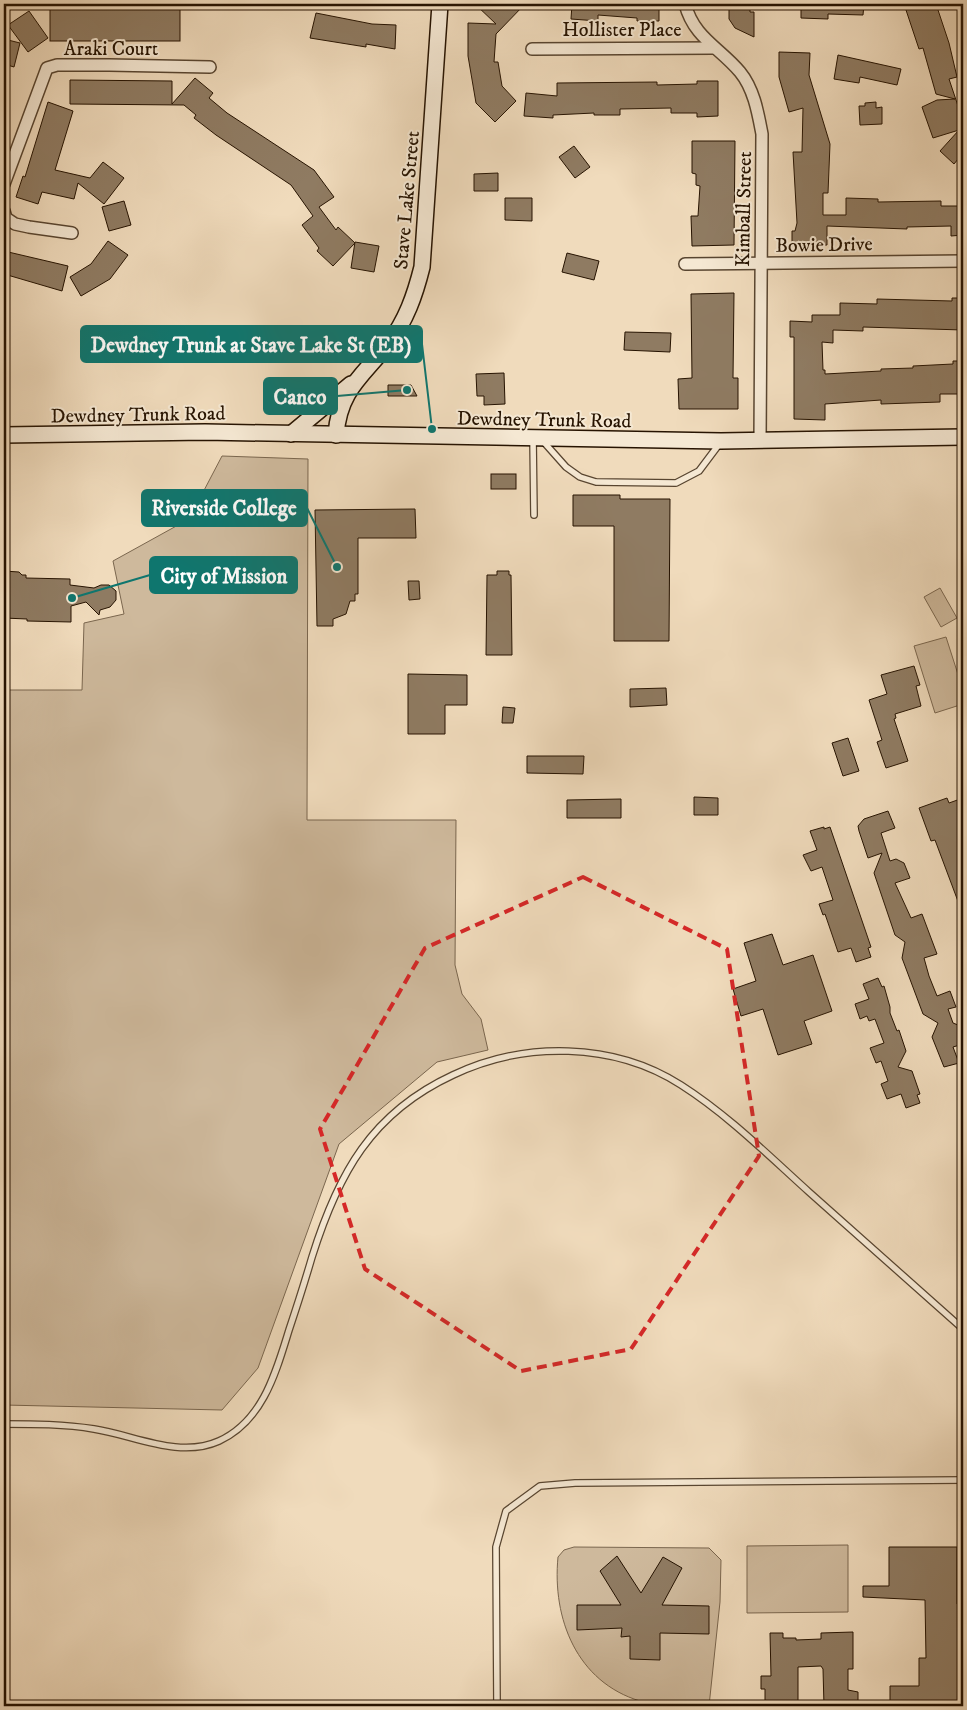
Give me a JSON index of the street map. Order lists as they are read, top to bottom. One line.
{"streets":{"main road":["Stave Lake Street","Dewdney Trunk Road"],"street":["Hollister Place","Araki Court","Kimball Street","Bowie Drive"]},"crossings":[["Hollister Place","Kimball Street"],["Stave Lake Street","Dewdney Trunk Road"],["Kimball Street","Bowie Drive"],["Kimball Street","Dewdney Trunk Road"]],"places":["Canco","Dewdney Trunk at Stave Lake St (EB)","Riverside College","City of Mission"]}
